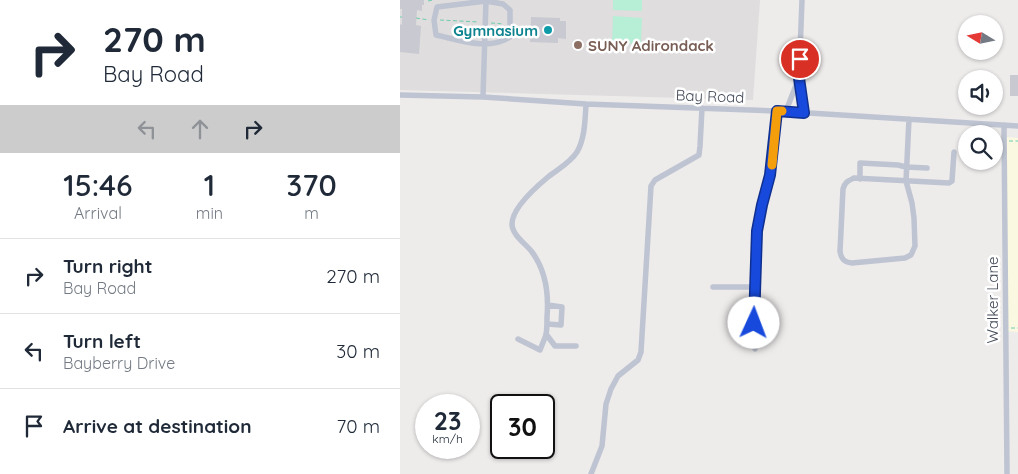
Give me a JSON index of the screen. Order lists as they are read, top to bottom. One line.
{"streets":{"street":["Bay Road","Walker Lane"]},"crossings":[["Bay Road","Walker Lane"]],"places":["Gymnasium","SUNY Adirondack"],"north":"left","page":{"turn":["270 m","Bay Road"],"eta":["15:46","Arrival","1","min","370","m"],"list":[{"name":"Turn right","note":"Bay Road","value":"270 m"},{"name":"Turn left","note":"Bayberry Drive","value":"30 m"},{"name":"Arrive at destination","value":"70 m"}],"speed":"23 km/h","limit":"30"}}
